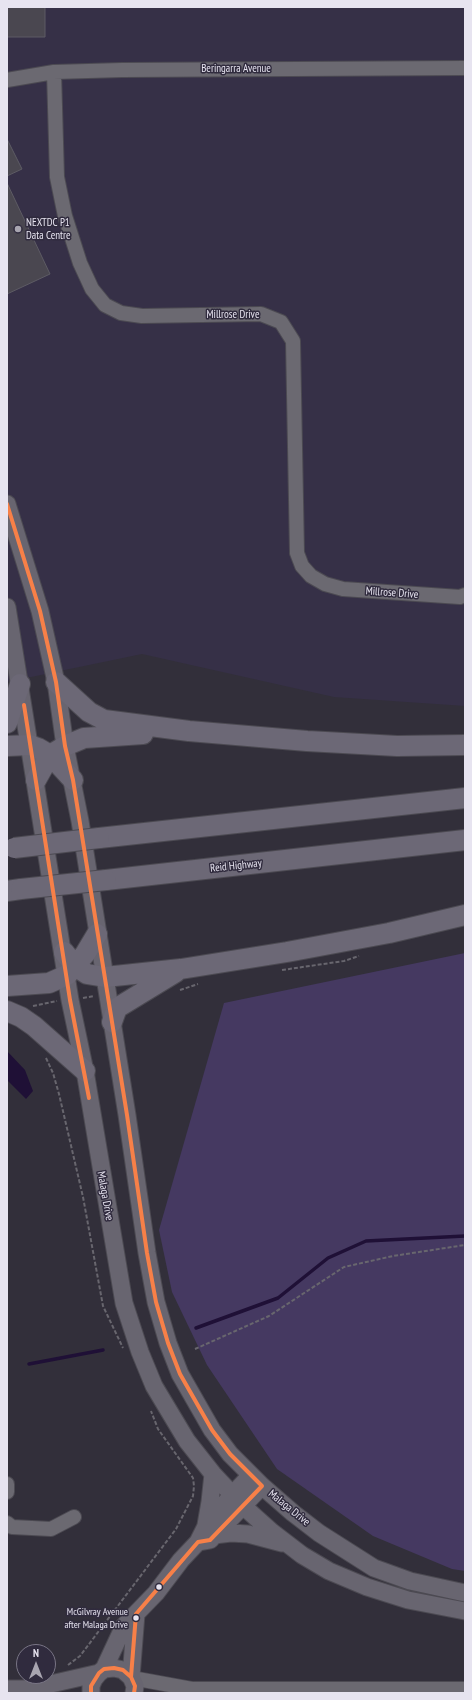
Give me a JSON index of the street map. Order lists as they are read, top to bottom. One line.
{"streets":{"highway":["Reid Highway"],"main road":["Malaga Drive"],"street":["Beringarra Avenue","Millrose Drive"]},"crossings":[["Beringarra Avenue","Millrose Drive"]],"places":["NEXTDC P1 Data Centre","McGilvray Avenue after Malaga Drive"],"north":"top"}
